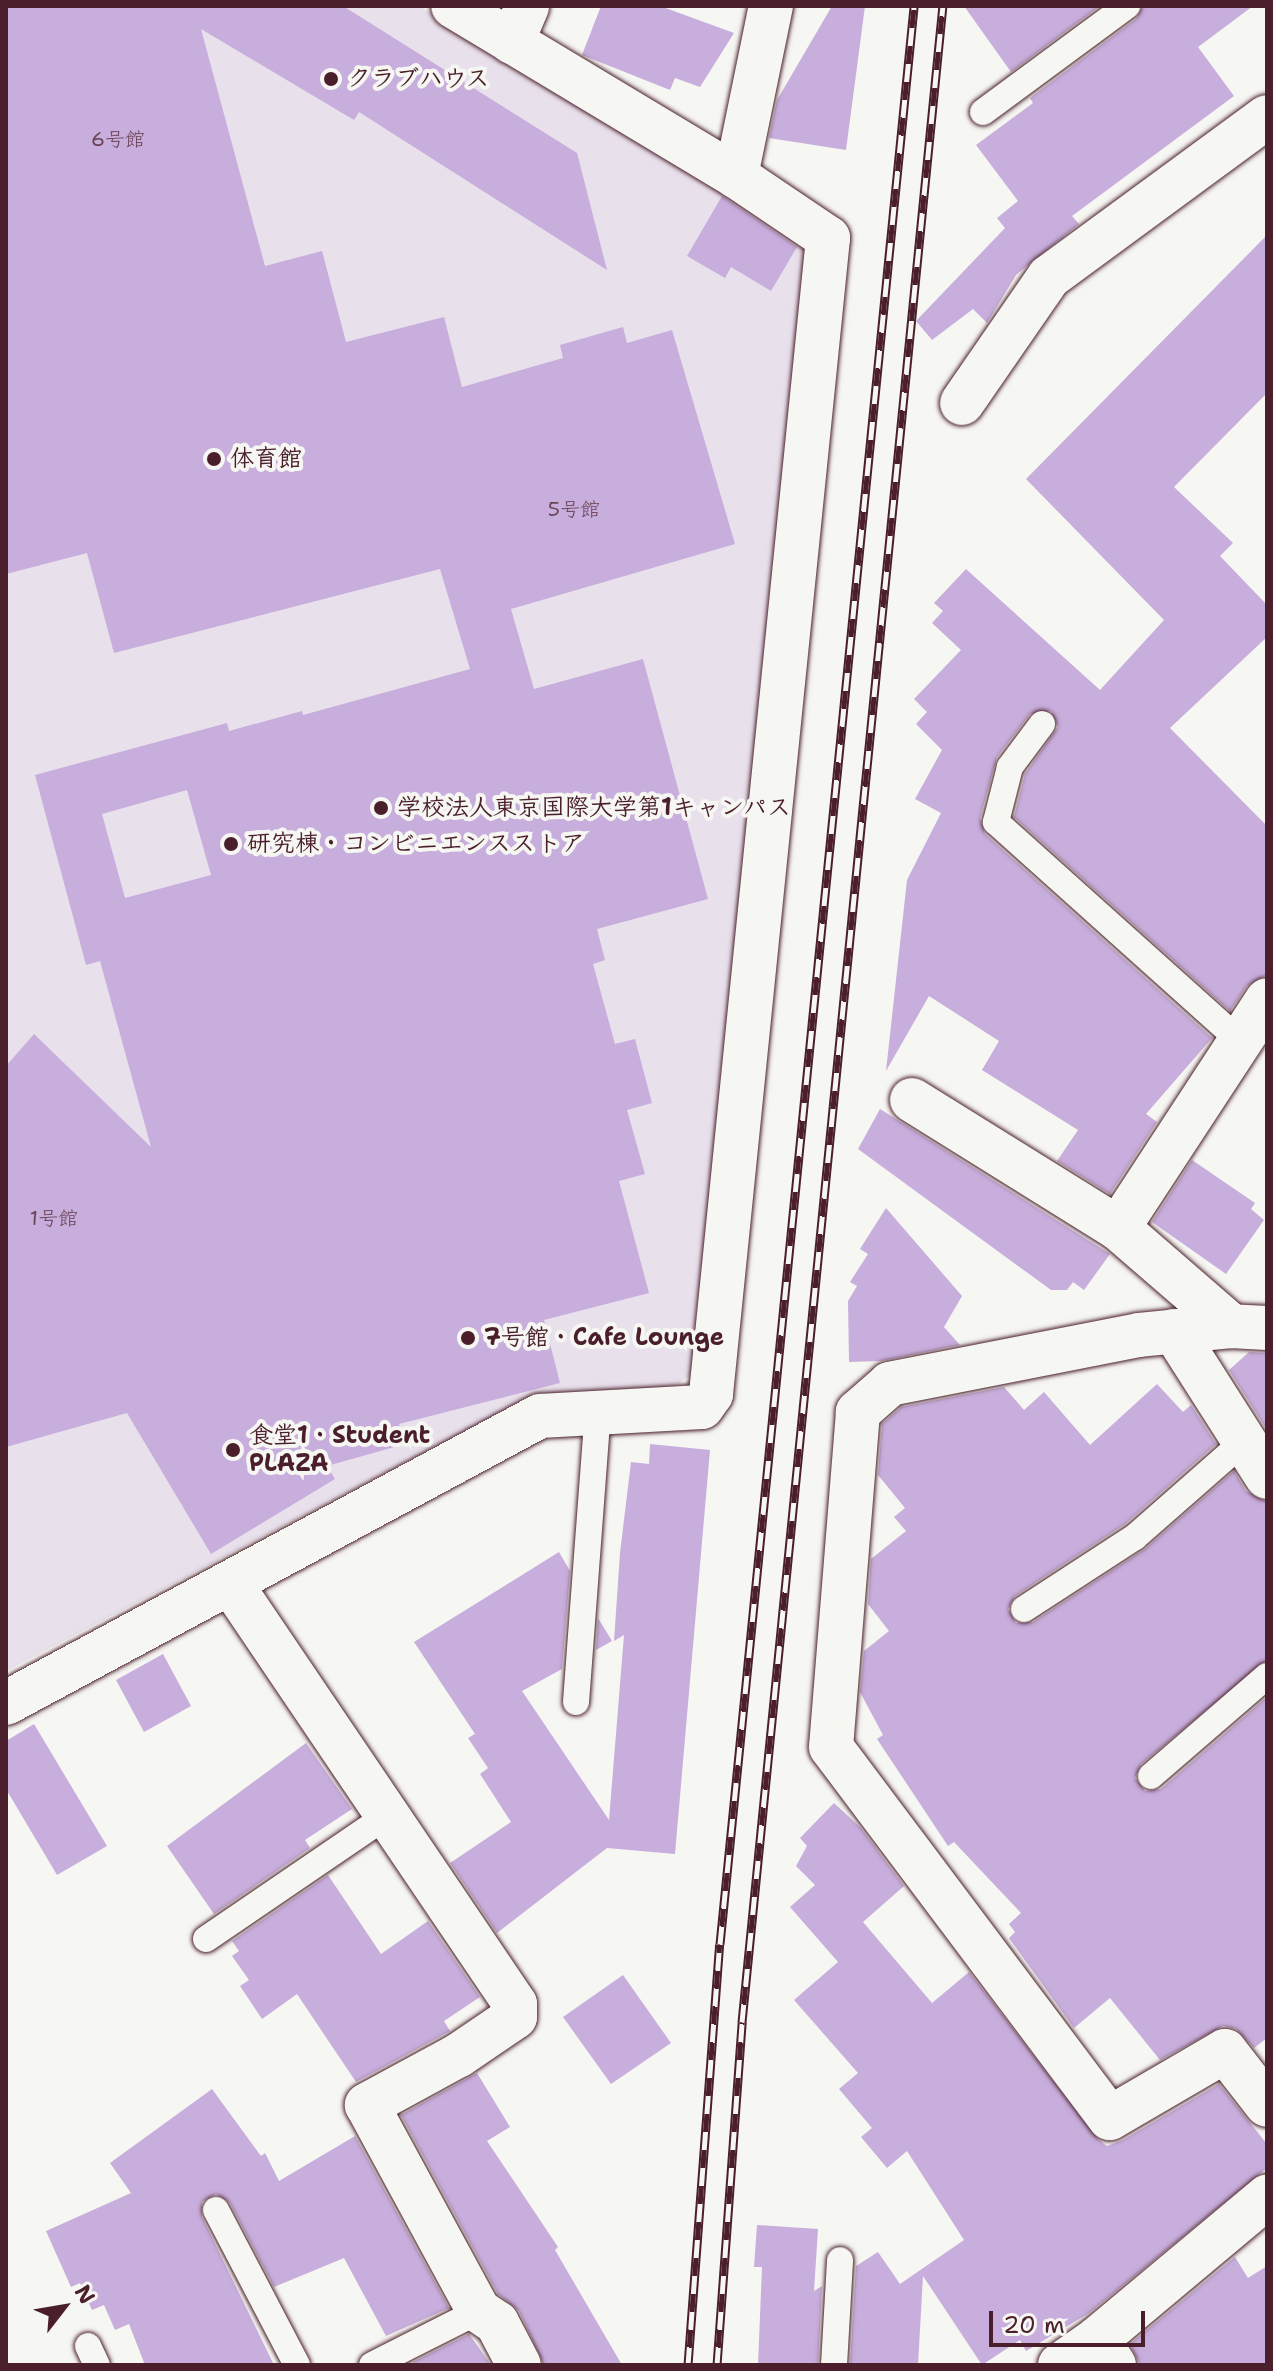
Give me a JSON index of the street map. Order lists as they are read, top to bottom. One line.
{"places":["クラブハウス","体育館","学校法人東京国際大学第1キャンパス","研究棟・コンビニエンスストア","7号館・Cafe Lounge","食堂1・Student PLAZA"],"house_numbers":["6号館","5号館","1号館"],"scale_bar":"20 m","north":"top right"}
